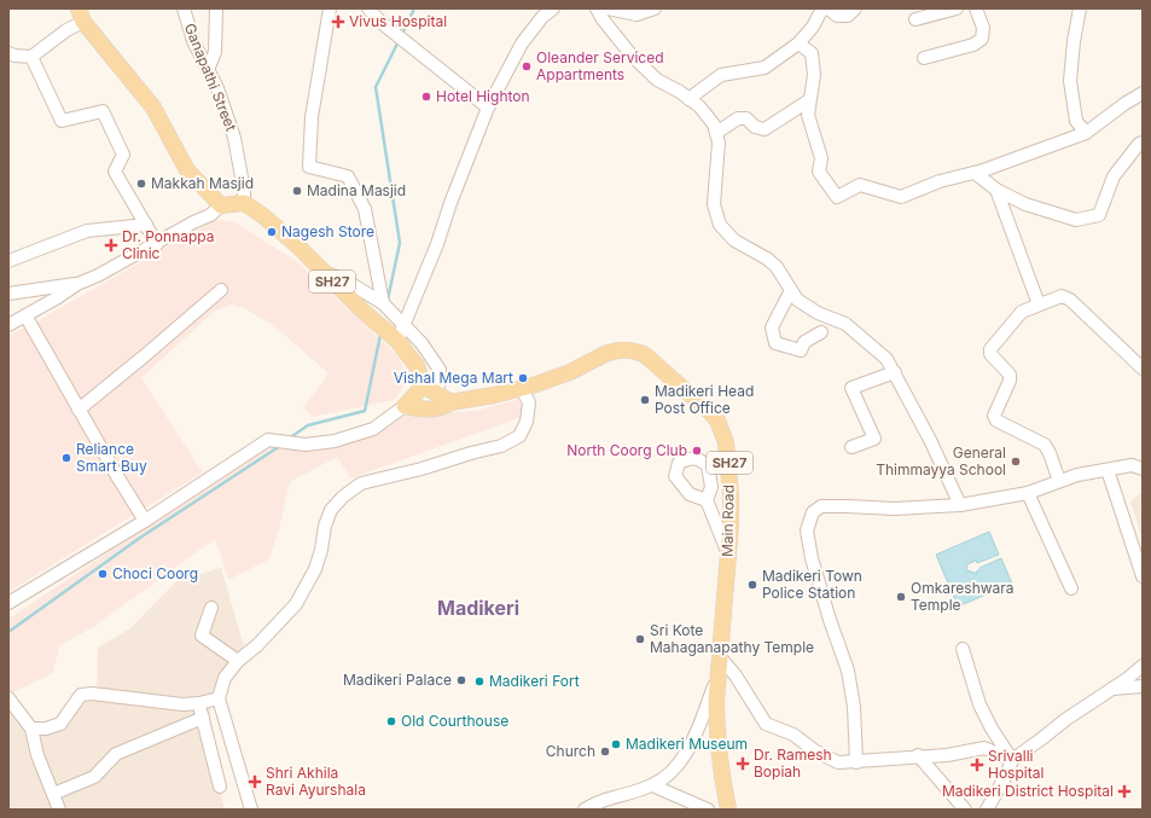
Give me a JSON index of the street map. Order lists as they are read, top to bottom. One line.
{"streets":{"main road":["SH27","Main Road"],"street":["Ganapathi Street"]},"crossings":[["Ganapathi Street","SH27"],["SH27","Main Road"]],"districts":["Madikeri"],"places":{"health":["Vivus Hospital","Dr. Ponnappa Clinic","Dr. Ramesh Bopiah","Srivalli Hospital","Shri Akhila Ravi Ayurshala","Madikeri District Hospital"],"other":["Oleander Serviced Appartments","Hotel Highton","Makkah Masjid","Madina Masjid","Nagesh Store","Vishal Mega Mart","Madikeri Head Post Office","North Coorg Club","Reliance Smart Buy","General Thimmayya School","Choci Coorg","Madikeri Town Police Station","Omkareshwara Temple","Sri Kote Mahaganapathy Temple","Madikeri Palace","Madikeri Fort","Old Courthouse","Madikeri Museum","Church"]}}
